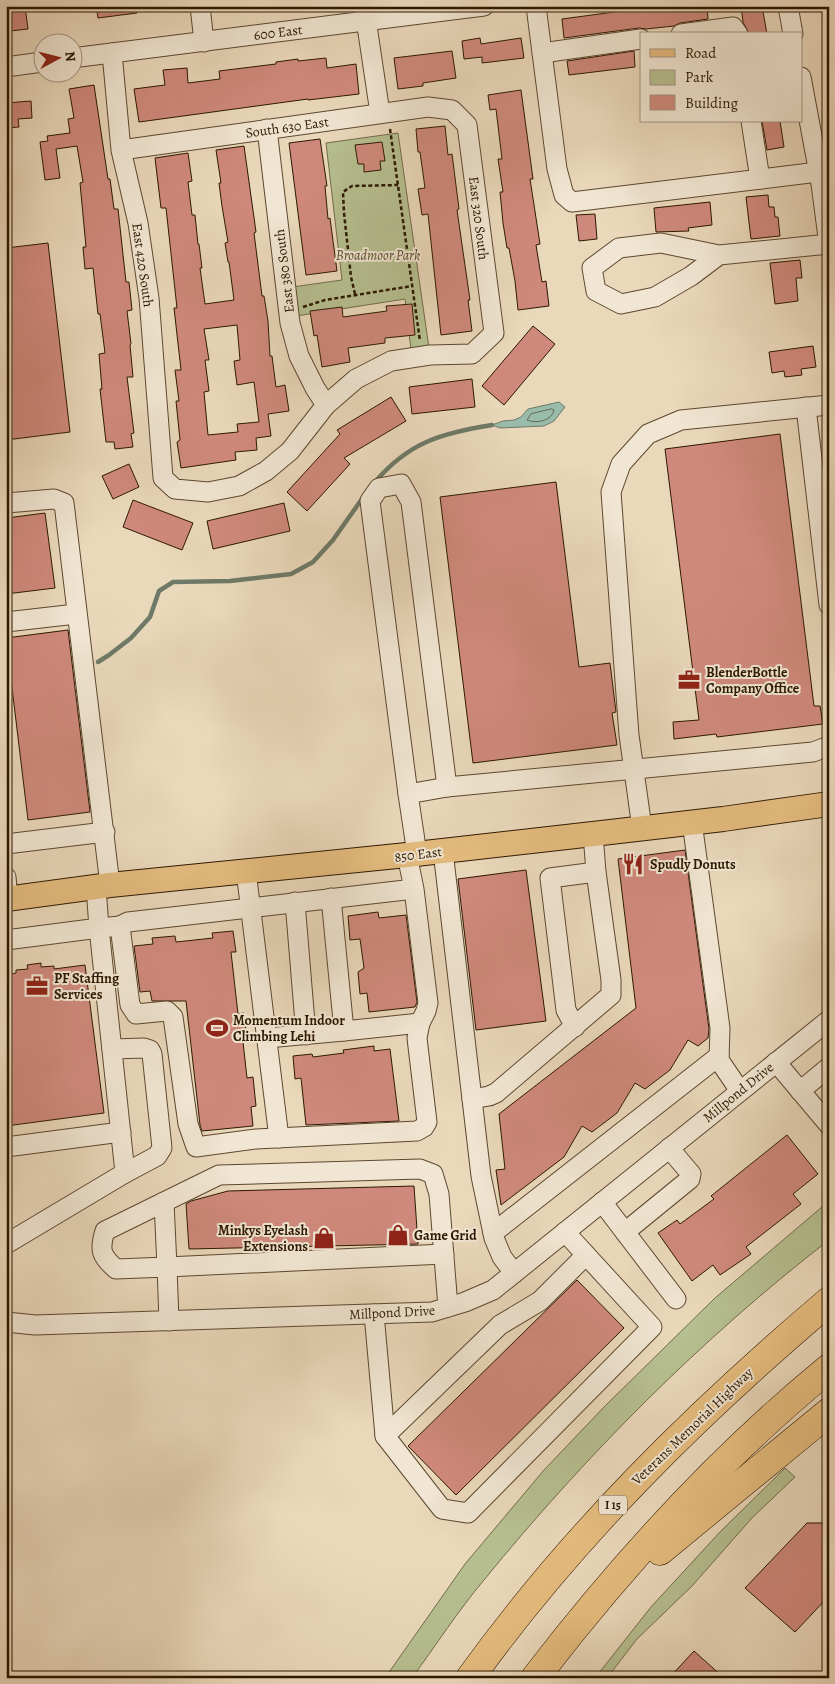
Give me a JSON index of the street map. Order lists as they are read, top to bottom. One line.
{"streets":{"highway":["Veterans Memorial Highway","I 15"],"main road":["850 East"],"street":["600 East","South 630 East","East 320 South","East 420 South","East 380 South","Millpond Drive"]},"crossings":[["600 East","East 420 South"],["South 630 East","East 320 South"],["South 630 East","East 420 South"],["South 630 East","East 380 South"],["East 420 South","East 380 South"]],"parks":["Broadmoor Park"],"places":{"office":["BlenderBottle Company Office","PF Staffing Services"],"restaurant":["Spudly Donuts"],"sports":["Momentum Indoor Climbing Lehi"],"shop":["Game Grid","Minkys Eyelash Extensions"]},"legend":["Road","Park","Building"],"north":"right"}
